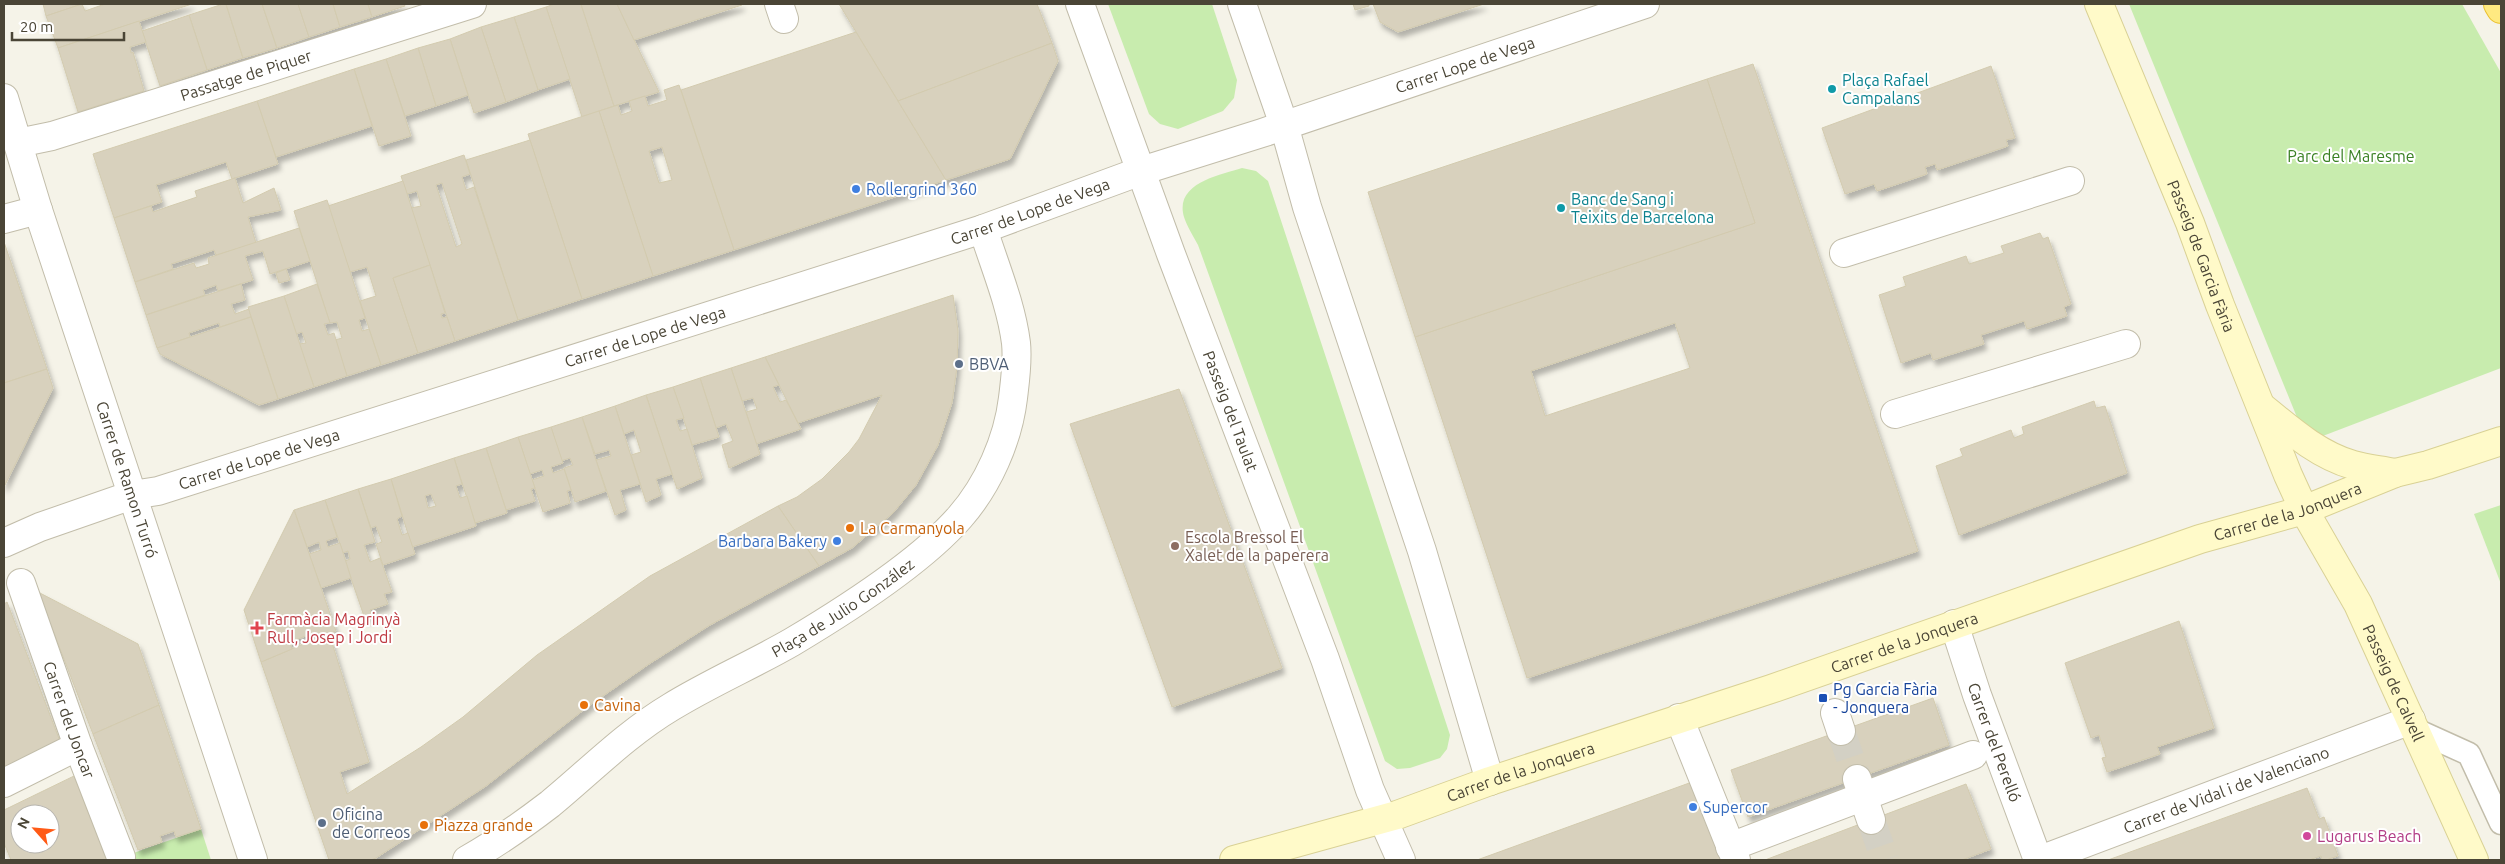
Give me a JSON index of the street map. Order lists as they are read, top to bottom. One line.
{"streets":{"main road":["Passeig de Garcia Fària","Carrer de la Jonquera","Passeig de Calvell"],"street":["Carrer Lope de Vega","Passatge de Piquer","Carrer de Lope de Vega","Passeig del Taulat","Carrer de Ramon Turró","Plaça de Julio González","Carrer del Joncar","Carrer del Perelló","Carrer de Vidal i de Valenciano"]},"crossings":[["Carrer Lope de Vega","Carrer de Lope de Vega"],["Passatge de Piquer","Carrer de Ramon Turró"],["Carrer de Lope de Vega","Passeig del Taulat"],["Carrer de Lope de Vega","Carrer de Ramon Turró"],["Carrer de Lope de Vega","Plaça de Julio González"],["Passeig de Garcia Fària","Carrer de la Jonquera"],["Passeig de Garcia Fària","Passeig de Calvell"],["Passeig del Taulat","Carrer de la Jonquera"],["Carrer de la Jonquera","Passeig de Calvell"],["Carrer de la Jonquera","Carrer del Perelló"],["Passeig de Calvell","Carrer de Vidal i de Valenciano"],["Carrer del Perelló","Carrer de Vidal i de Valenciano"]],"parks":["Parc del Maresme"],"places":{"other":["Plaça Rafael Campalans","Rollergrind 360","Banc de Sang i Teixits de Barcelona","BBVA","La Carmanyola","Barbara Bakery","Escola Bressol El Xalet de la paperera","Cavina","Supercor","Oficina de Correos","Piazza grande","Lugarus Beach"],"health":["Farmàcia Magrinyà Rull, Josep i Jordi"],"transit":["Pg Garcia Fària - Jonquera"]},"scale_bar":"20 m","north":"top left"}
